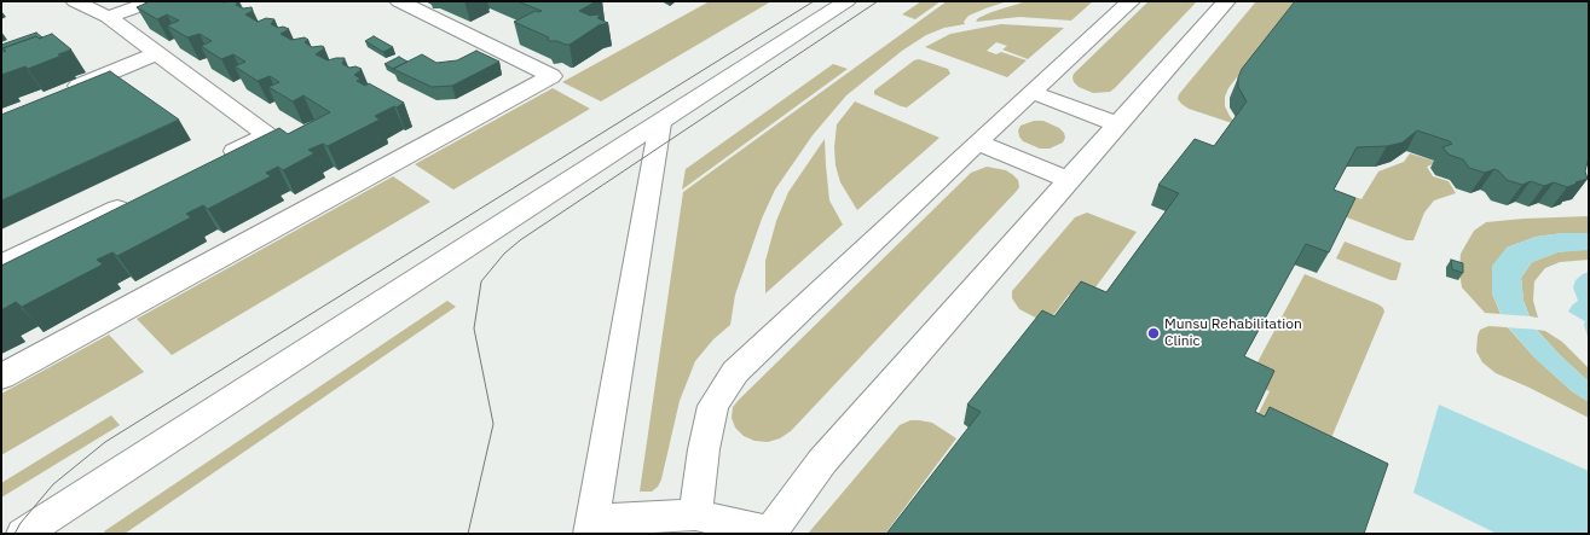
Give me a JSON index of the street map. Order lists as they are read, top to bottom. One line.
{"places":["Munsu Rehabilitation Clinic"]}
